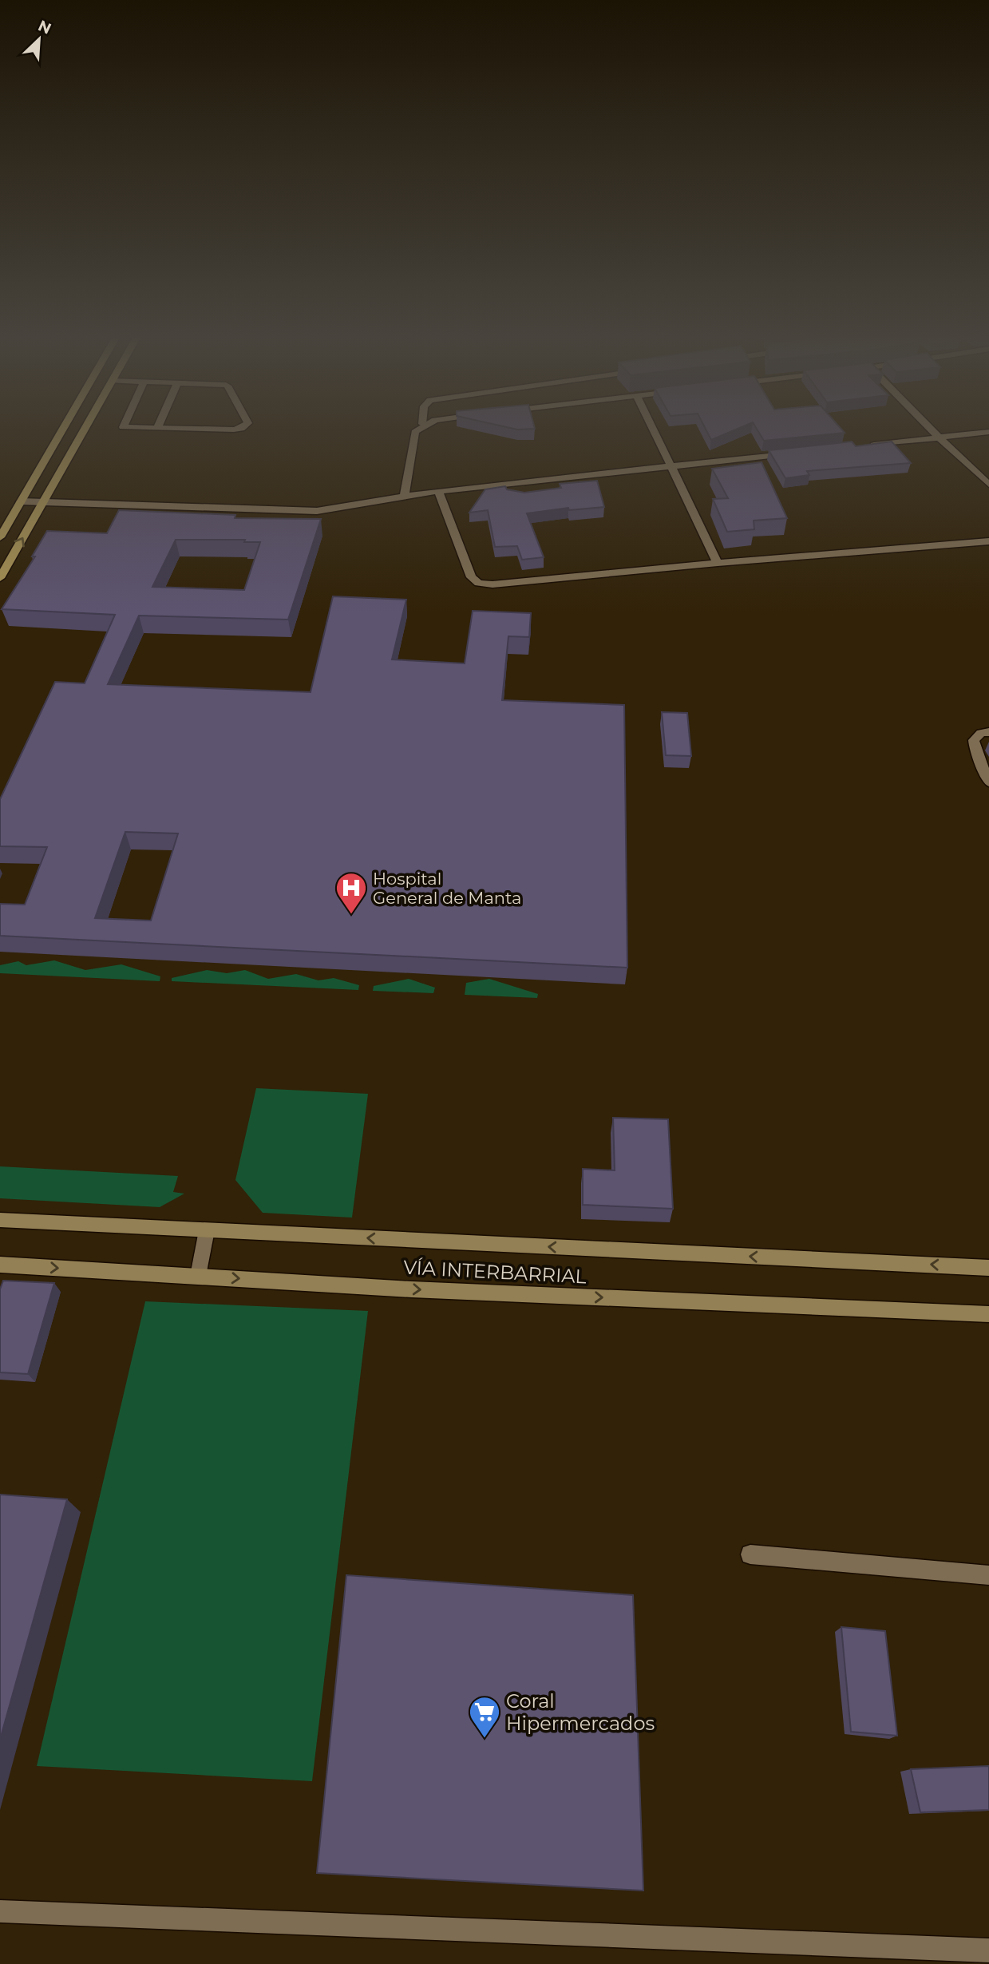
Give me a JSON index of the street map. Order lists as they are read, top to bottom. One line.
{"streets":{"main road":["VÍA INTERBARRIAL"]},"places":{"hospital":["Hospital General de Manta"],"supermarket":["Coral Hipermercados"]},"north":"top right"}
